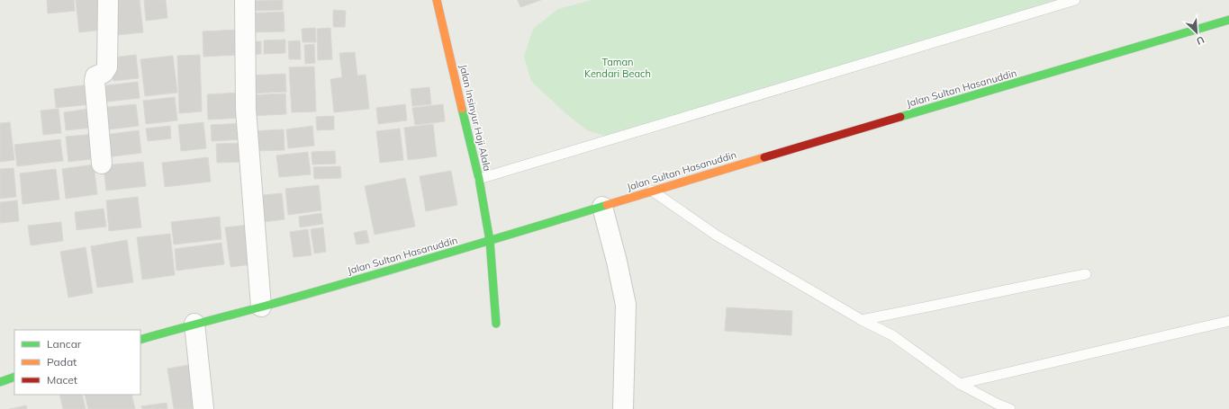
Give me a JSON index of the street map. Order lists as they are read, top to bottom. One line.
{"streets":{"main road":["Jalan Sultan Hasanuddin","Jalan Insinyur Haji Alala"]},"crossings":[["Jalan Sultan Hasanuddin","Jalan Insinyur Haji Alala"]],"parks":["Taman Kendari Beach"],"legend":["Lancar","Padat","Macet"],"north":"bottom right"}
